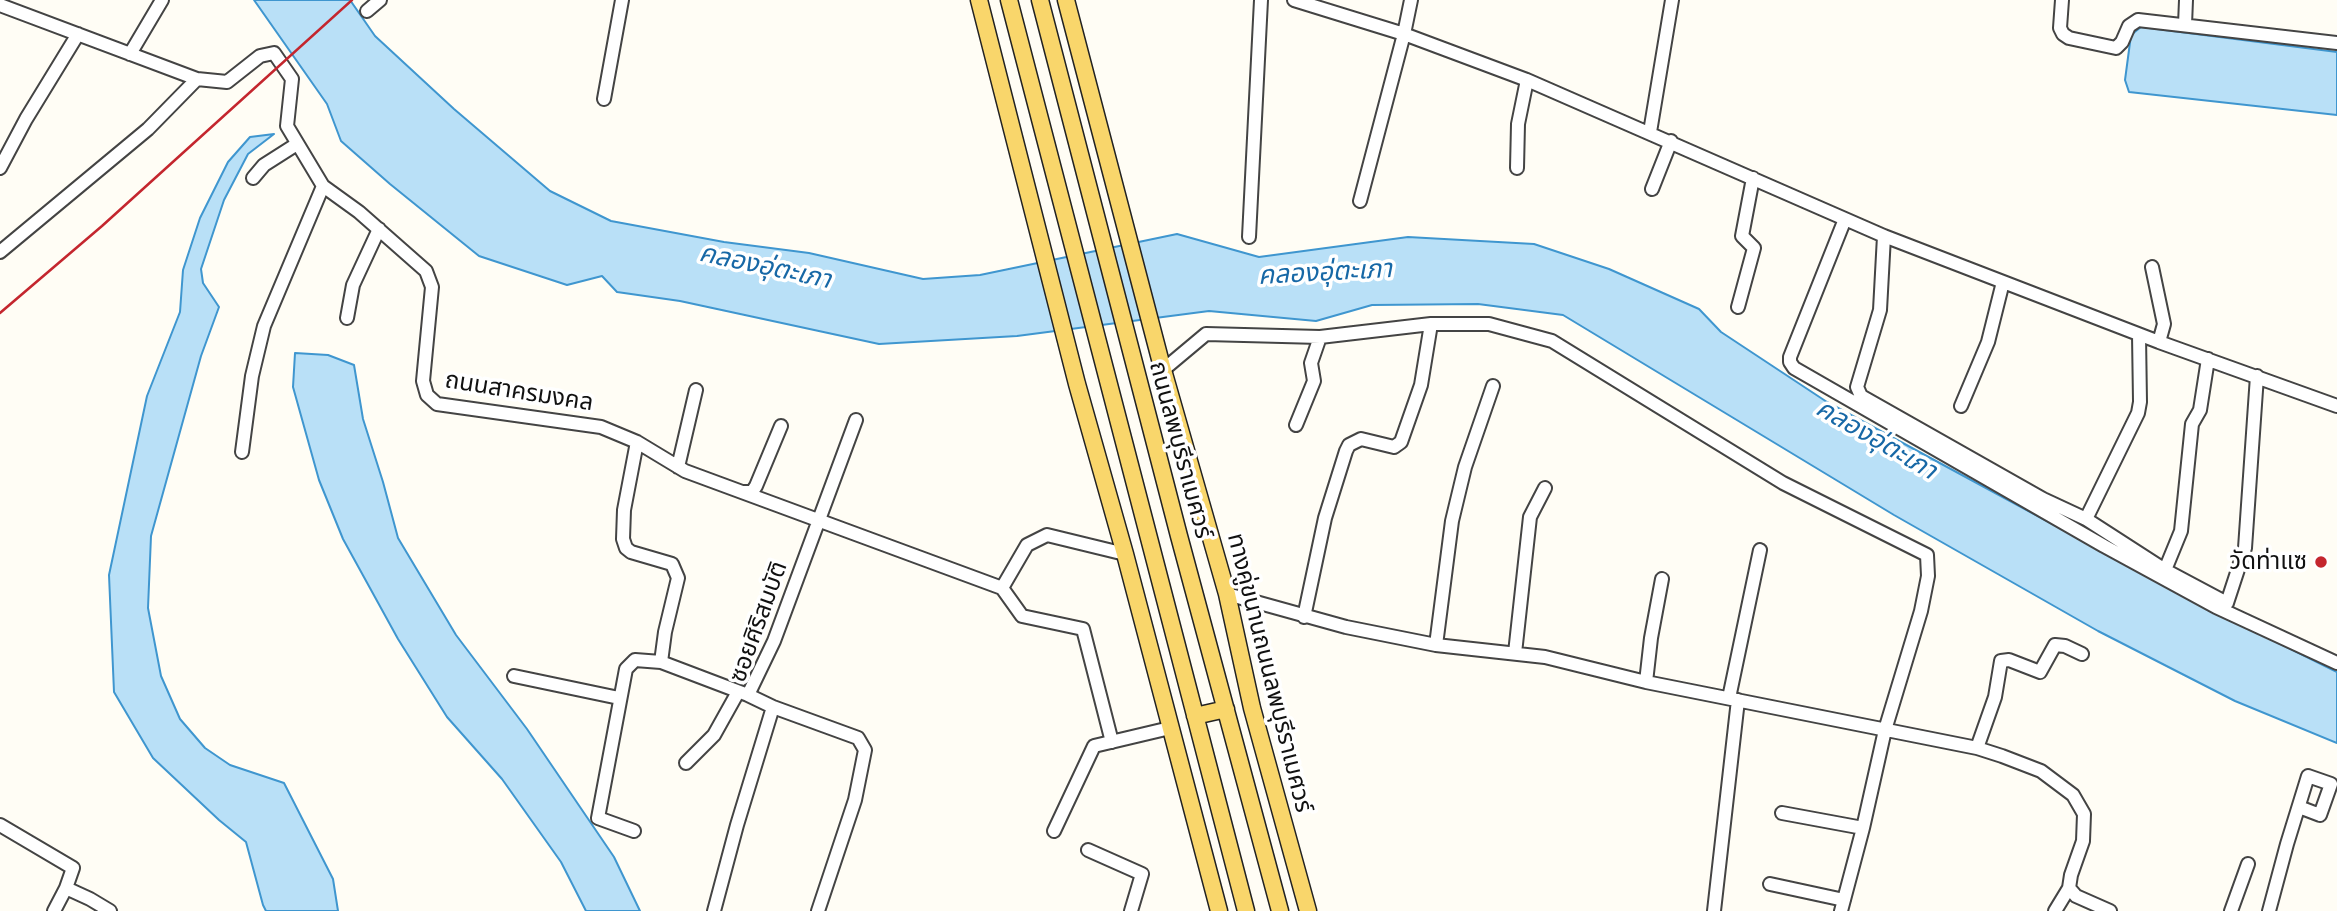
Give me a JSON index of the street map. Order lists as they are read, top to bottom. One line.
{"streets":{"main road":["ถนนลพบุรีราเมศวร์","ทางคู่ขนานถนนลพบุรีราเมศวร์"],"street":["ถนนสาครมงคล","ซอยศิริสมบัติ"]},"crossings":[["ถนนสาครมงคล","ซอยศิริสมบัติ"]],"water":["คลองอุ่ตะเภา"],"places":["วัดท่าแซ"]}
